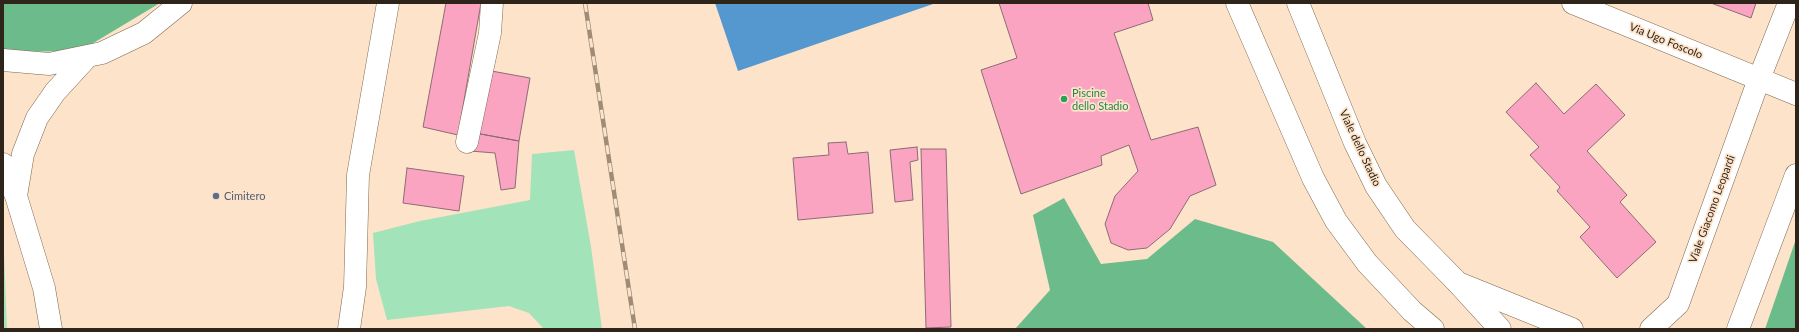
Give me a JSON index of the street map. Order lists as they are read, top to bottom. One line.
{"streets":{"street":["Via Ugo Foscolo","Viale dello Stadio","Viale Giacomo Leopardi"]},"crossings":[["Via Ugo Foscolo","Viale Giacomo Leopardi"]],"places":["Piscine dello Stadio","Cimitero"]}
